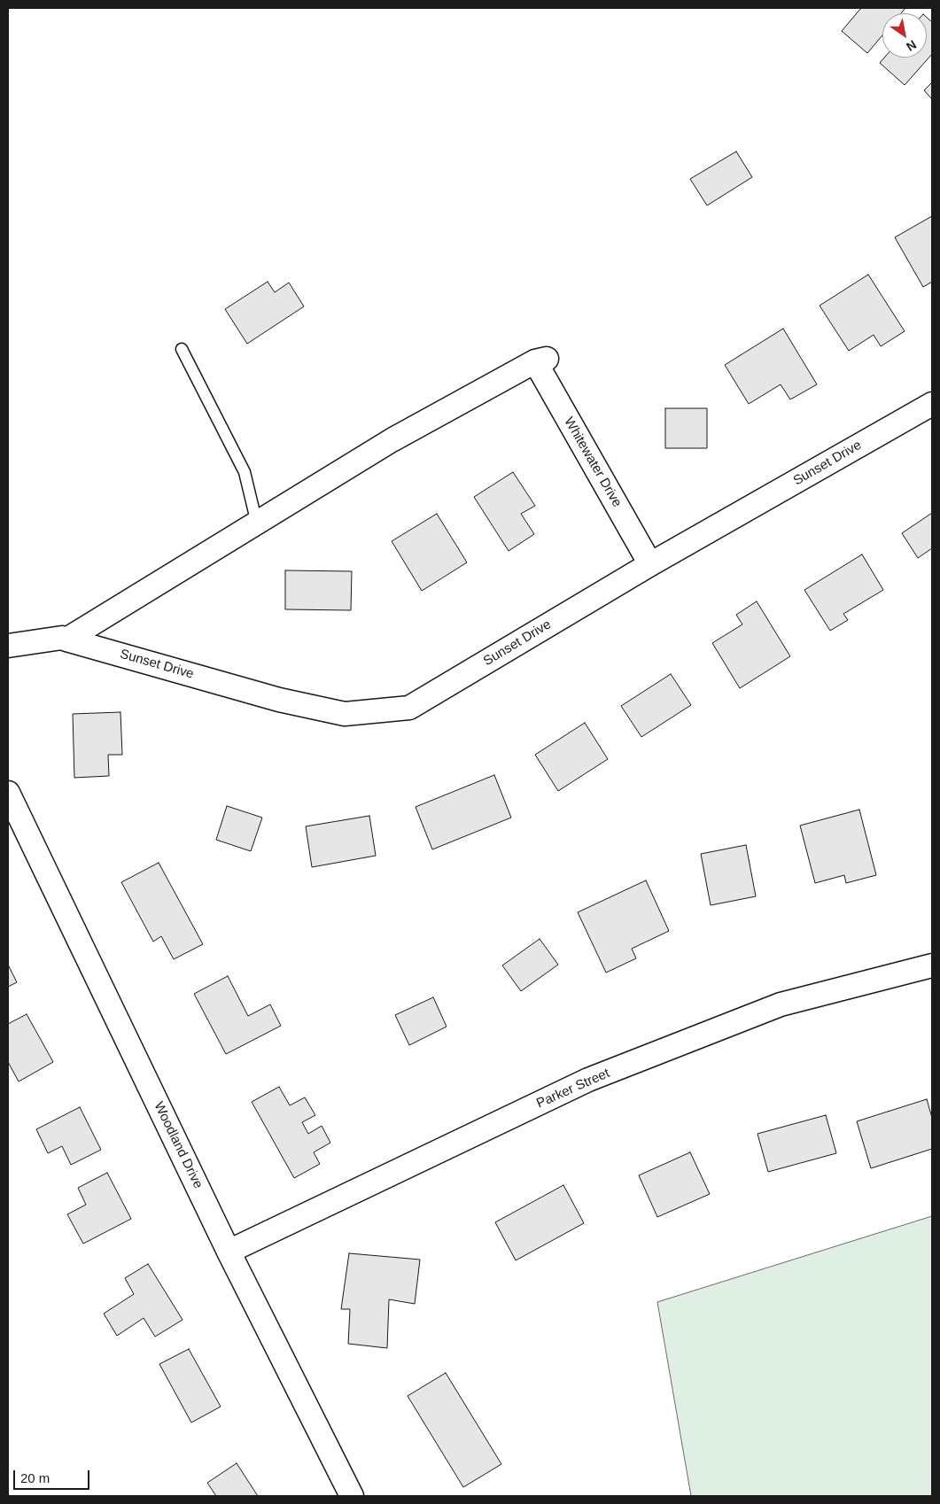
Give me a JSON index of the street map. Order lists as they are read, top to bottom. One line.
{"streets":{"street":["Whitewater Drive","Sunset Drive","Parker Street","Woodland Drive"]},"crossings":[["Whitewater Drive","Sunset Drive"],["Parker Street","Woodland Drive"]],"scale_bar":"20 m","north":"bottom right"}
